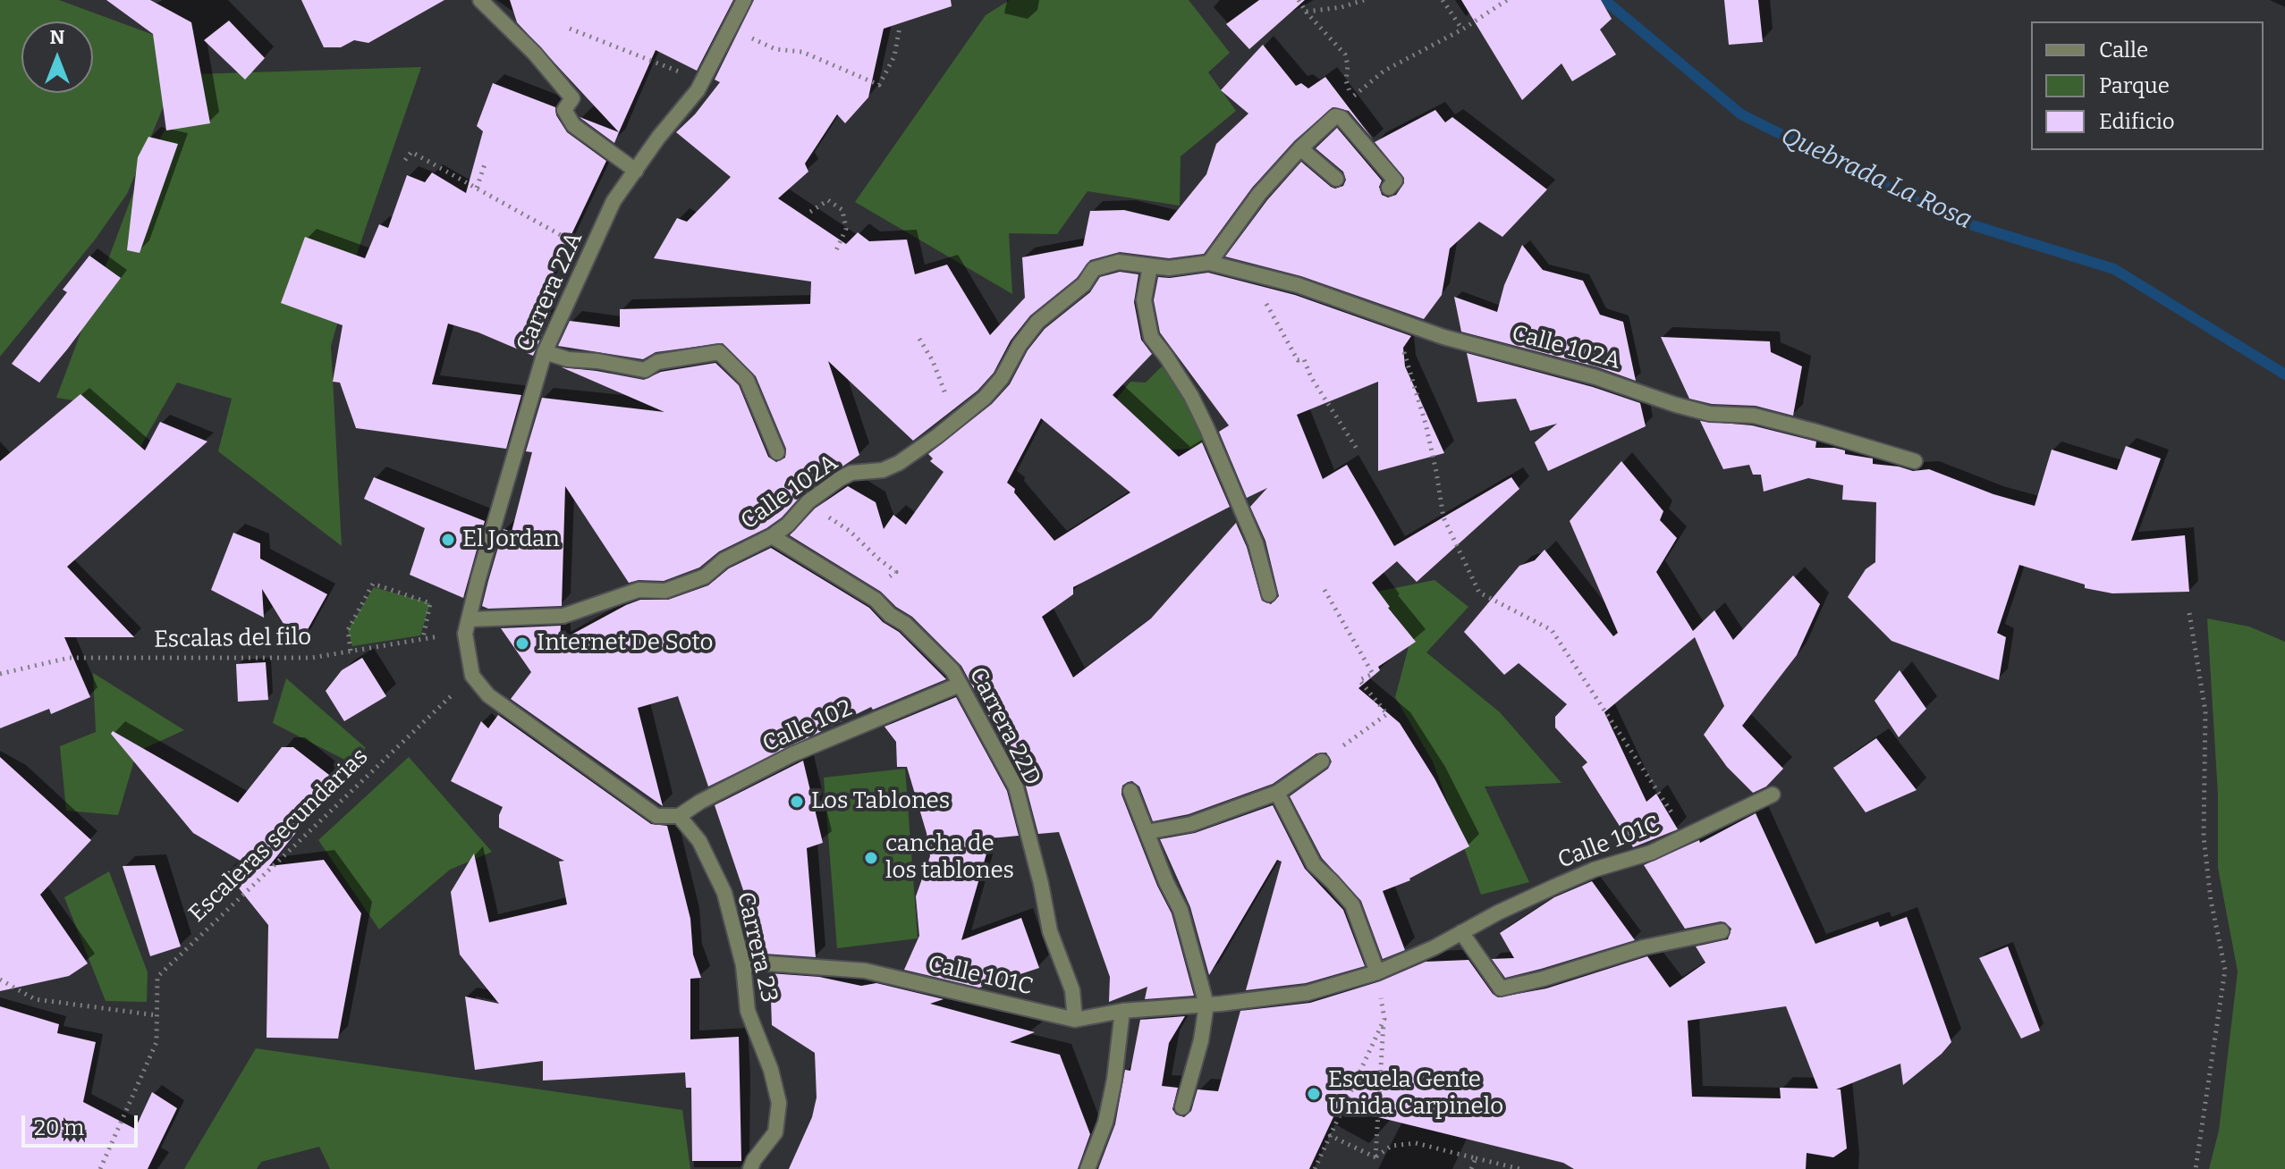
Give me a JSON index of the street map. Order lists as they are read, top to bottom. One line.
{"streets":{"street":["Carrera 22A","Calle 102A","Calle 102","Carrera 22D","Calle 101C","Carrera 23"],"path":["Escalas del filo","Escaleras secundarias"]},"crossings":[["Carrera 22A","Calle 102A"],["Carrera 22A","Escalas del filo"],["Calle 102A","Escalas del filo"],["Calle 102A","Carrera 22D"],["Calle 102","Carrera 22D"],["Calle 102","Carrera 23"],["Carrera 22D","Calle 101C"],["Calle 101C","Carrera 23"]],"water":["Quebrada La Rosa"],"places":["El Jordan","Internet De Soto","Los Tablones","cancha de los tablones","Escuela Gente Unida Carpinelo"],"legend":["Calle","Parque","Edificio"],"scale_bar":"20 m","north":"top"}
